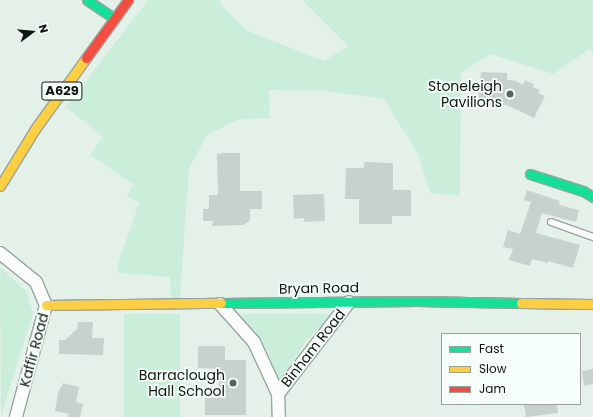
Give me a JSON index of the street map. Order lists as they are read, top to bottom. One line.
{"streets":{"main road":["A629","Bryan Road"],"street":["Binham Road","Kaffir Road"]},"crossings":[["Bryan Road","Binham Road"],["Bryan Road","Kaffir Road"]],"places":["Stoneleigh Pavilions","Barraclough Hall School"],"legend":["Fast","Slow","Jam"],"north":"right"}
